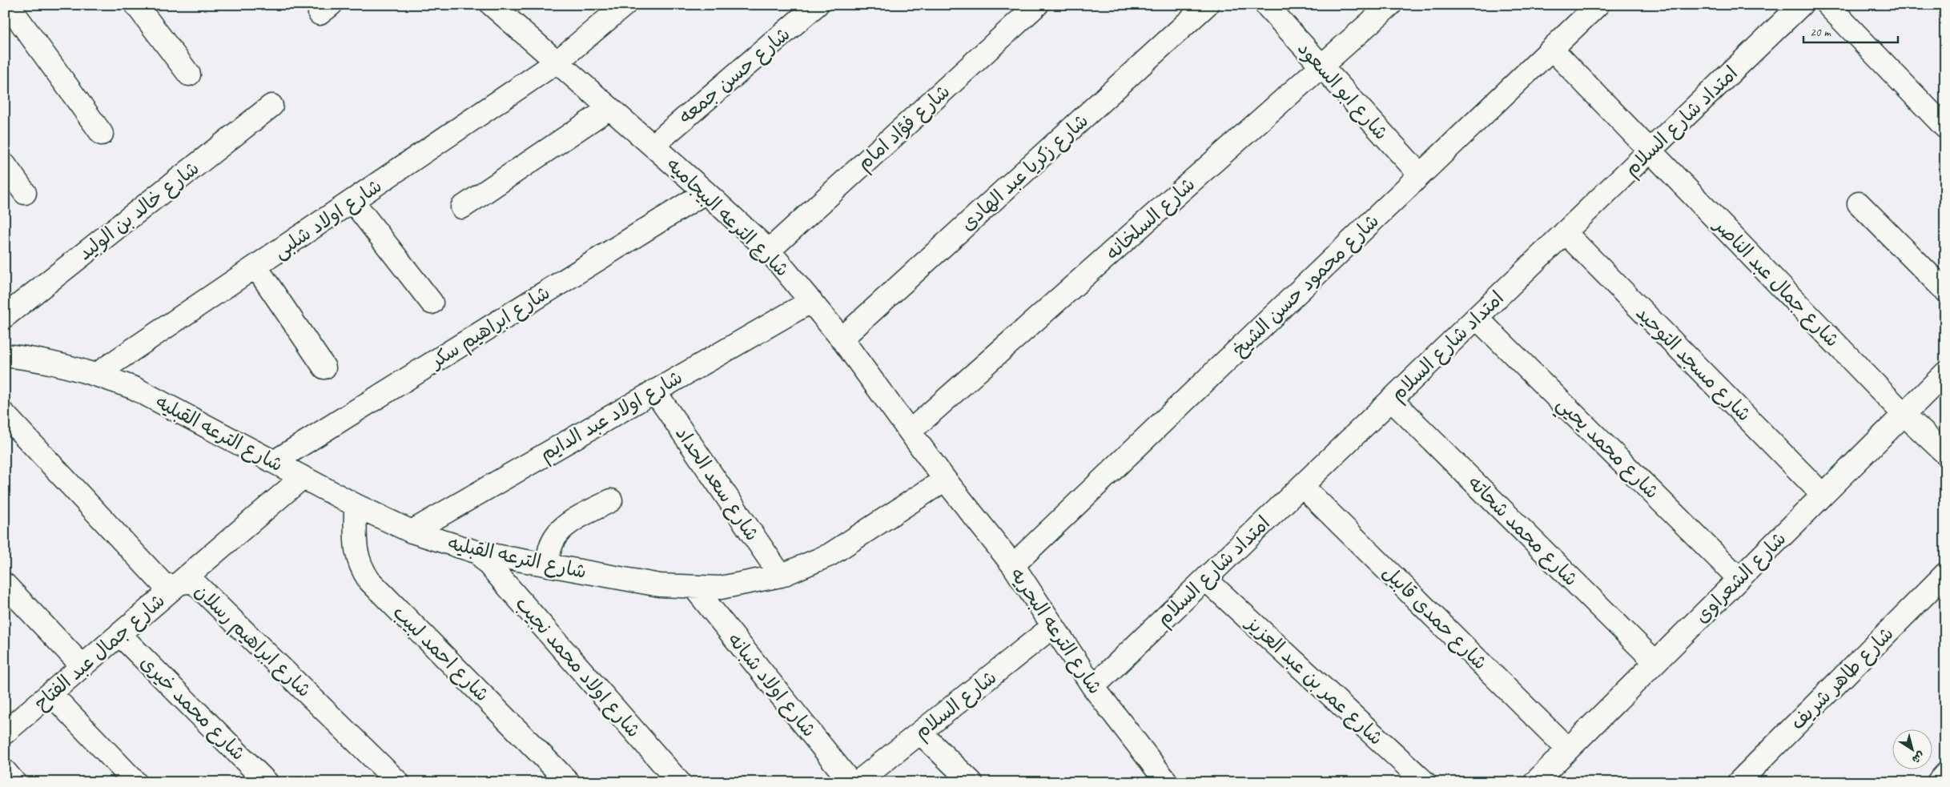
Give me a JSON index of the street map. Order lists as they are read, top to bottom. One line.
{"streets":{"street":["شارع حسن جمعه","شارع ابو السعود","امتداد شارع السلام","شارع فؤاد امام","شارع زكريا عبد الهادى","شارع خالد بن الوليد","شارع الترعه البيجاميه","شارع اولاد شلبى","شارع السلخانه","شارع جمال عبد الناصر","شارع محمود حسن الشيخ","شارع ابراهيم سكر","شارع مسجد التوحيد","شارع اولاد عبد الدايم","شارع الترعه القبليه","شارع محمد يحيي","شارع سعد الحداد","شارع محمد شحاته","شارع الشعراوى","شارع حمدى قابيل","شارع الترعه البحريه","شارع ابراهيم رسلان","شارع جمال عبد الفتاح","شارع احمد لبيب","شارع اولاد محمد نجيب","شارع طاهر شريف","شارع عمر بن عبد العزيز","شارع اولاد شبانه","شارع السلام","شارع محمد خيرى"]},"crossings":[["شارع حسن جمعه","شارع الترعه البيجاميه"],["شارع ابو السعود","شارع السلخانه"],["شارع ابو السعود","شارع محمود حسن الشيخ"],["امتداد شارع السلام","شارع جمال عبد الناصر"],["امتداد شارع السلام","شارع مسجد التوحيد"],["امتداد شارع السلام","شارع محمد يحيي"],["امتداد شارع السلام","شارع محمد شحاته"],["امتداد شارع السلام","شارع حمدى قابيل"],["امتداد شارع السلام","شارع الترعه البحريه"],["امتداد شارع السلام","شارع عمر بن عبد العزيز"],["شارع فؤاد امام","شارع الترعه البيجاميه"],["شارع زكريا عبد الهادى","شارع الترعه البيجاميه"],["شارع الترعه البيجاميه","شارع اولاد شلبى"],["شارع الترعه البيجاميه","شارع السلخانه"],["شارع الترعه البيجاميه","شارع ابراهيم سكر"],["شارع الترعه البيجاميه","شارع اولاد عبد الدايم"],["شارع الترعه البيجاميه","شارع الترعه القبليه"],["شارع الترعه البيجاميه","شارع الترعه البحريه"],["شارع اولاد شلبى","شارع الترعه القبليه"],["شارع جمال عبد الناصر","شارع محمود حسن الشيخ"],["شارع جمال عبد الناصر","شارع الشعراوى"],["شارع محمود حسن الشيخ","شارع الترعه البحريه"],["شارع ابراهيم سكر","شارع الترعه القبليه"],["شارع مسجد التوحيد","شارع الشعراوى"],["شارع اولاد عبد الدايم","شارع الترعه القبليه"],["شارع اولاد عبد الدايم","شارع سعد الحداد"],["شارع الترعه القبليه","شارع سعد الحداد"],["شارع الترعه القبليه","شارع الترعه البحريه"],["شارع الترعه القبليه","شارع جمال عبد الفتاح"],["شارع الترعه القبليه","شارع احمد لبيب"],["شارع الترعه القبليه","شارع اولاد محمد نجيب"],["شارع الترعه القبليه","شارع اولاد شبانه"],["شارع محمد يحيي","شارع الشعراوى"],["شارع محمد شحاته","شارع الشعراوى"],["شارع الشعراوى","شارع حمدى قابيل"],["شارع الترعه البحريه","شارع السلام"],["شارع ابراهيم رسلان","شارع جمال عبد الفتاح"],["شارع جمال عبد الفتاح","شارع محمد خيرى"]],"scale_bar":"20 m","north":"bottom right"}
